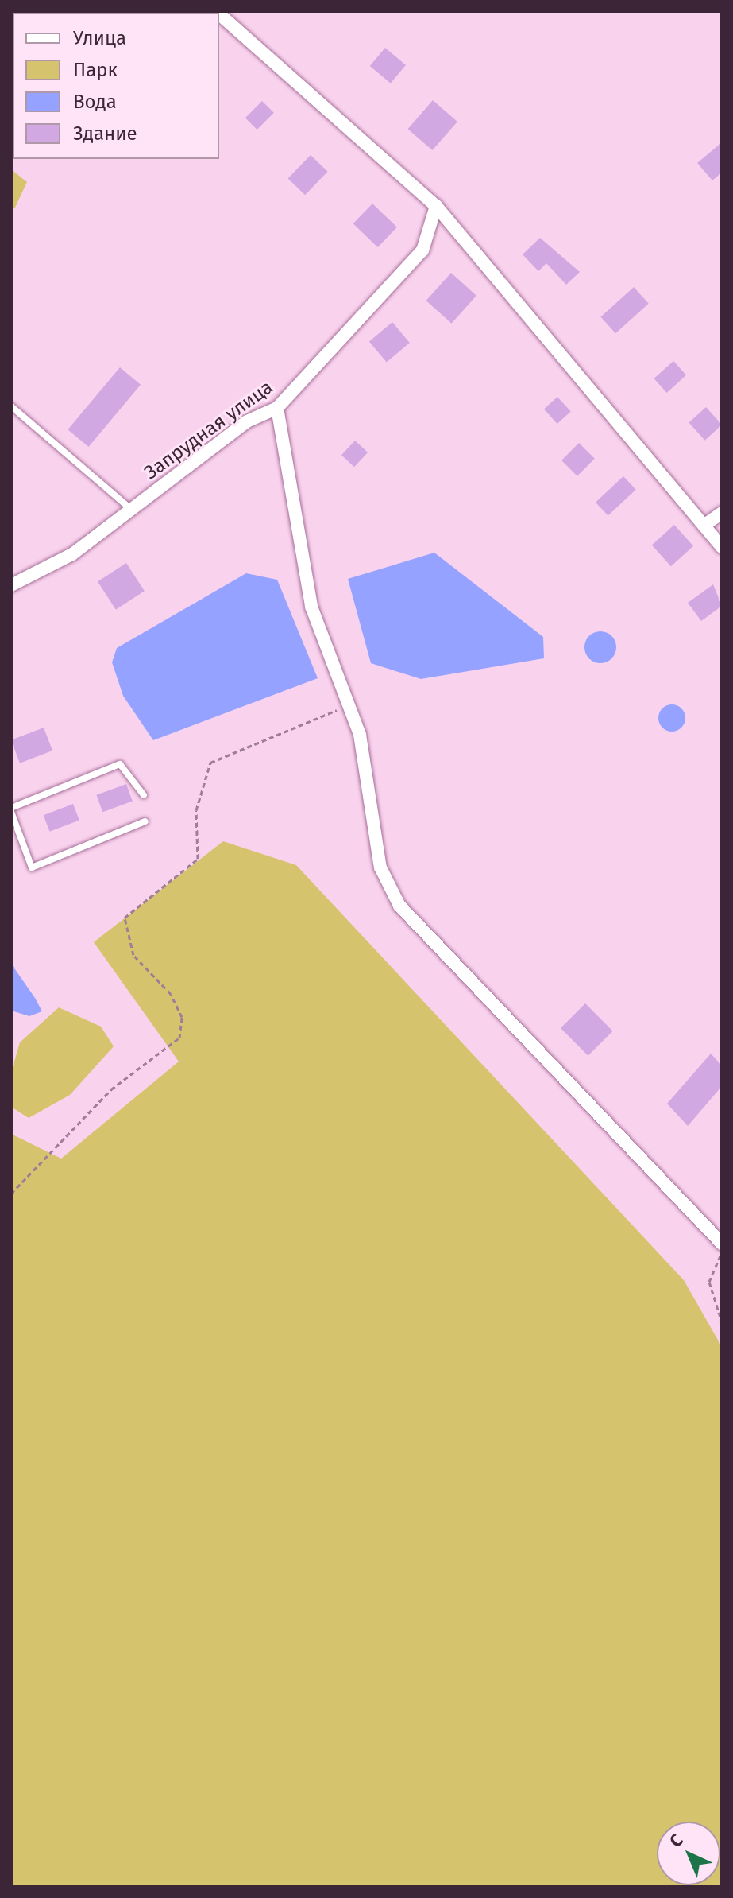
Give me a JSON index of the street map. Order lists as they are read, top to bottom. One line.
{"streets":{"street":["Запрудная улица"]},"legend":["Улица","Парк","Вода","Здание"],"north":"top left"}
